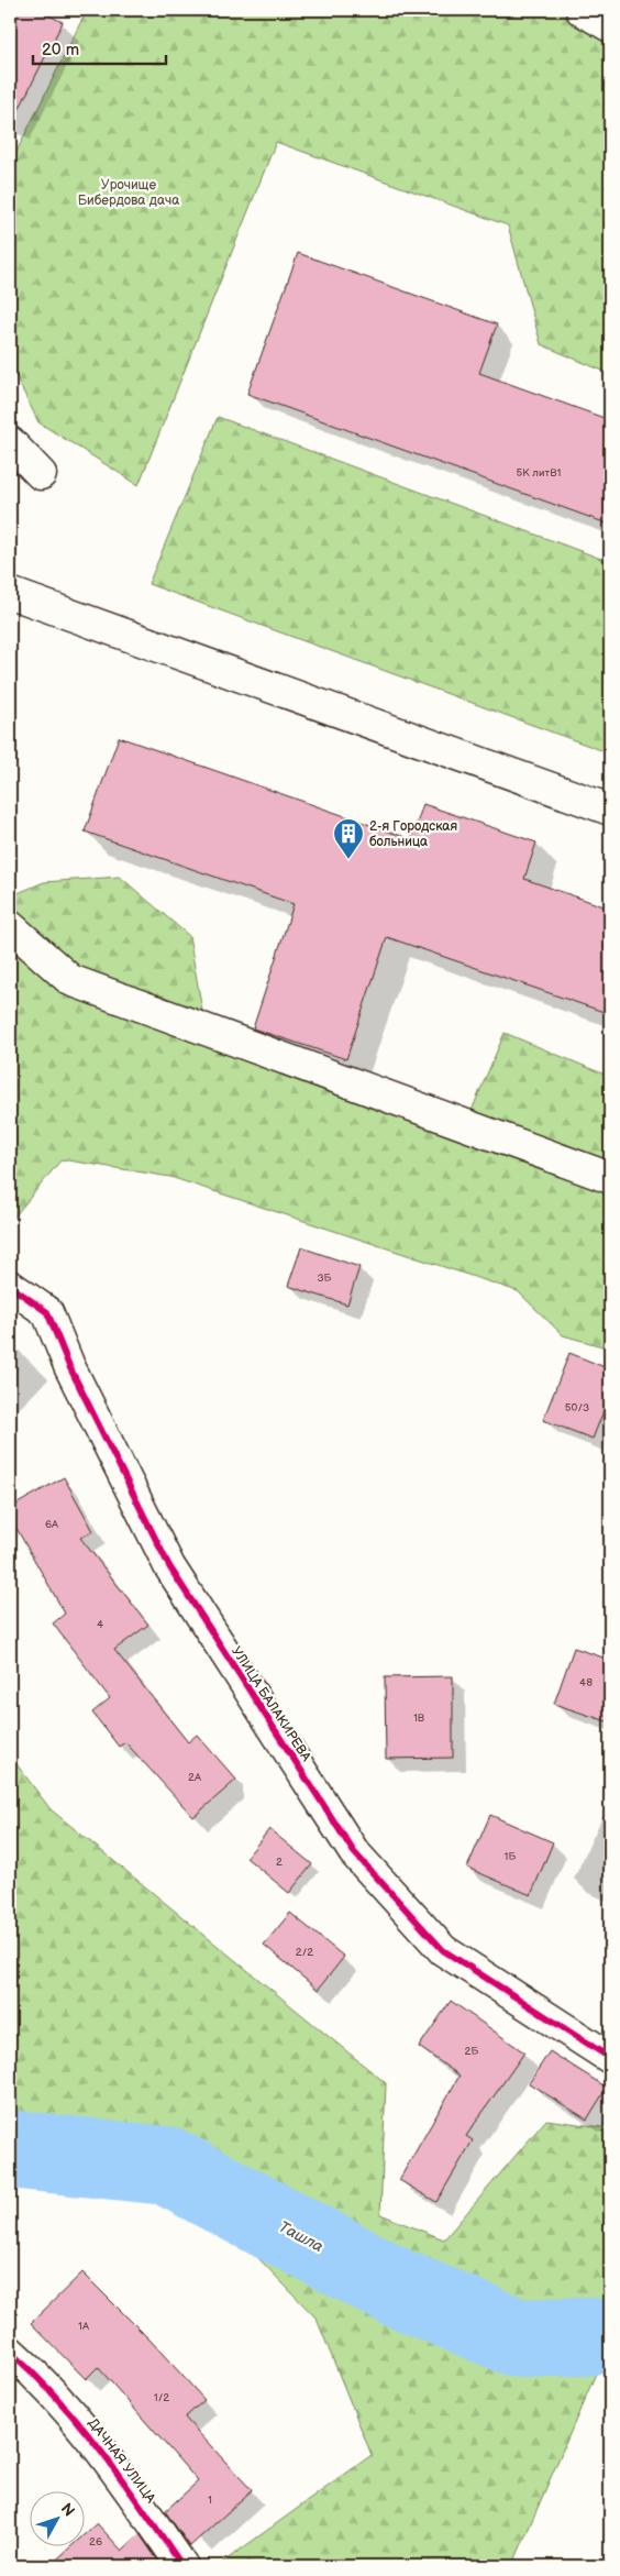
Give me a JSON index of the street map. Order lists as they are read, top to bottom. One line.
{"streets":{"street":["УЛИЦА БАЛАКИРЕВА","ДАЧНАЯ УЛИЦА"]},"water":["Ташла"],"parks":["Урочище Бибердова дача"],"places":{"building":["2-я Городская больница"]},"house_numbers":["5К литВ1","3Б","50/3","6А","4","48","1В","2А","1Б","2","2/2","2Б","1А","1/2","1","26"],"scale_bar":"20 m","north":"top right"}
